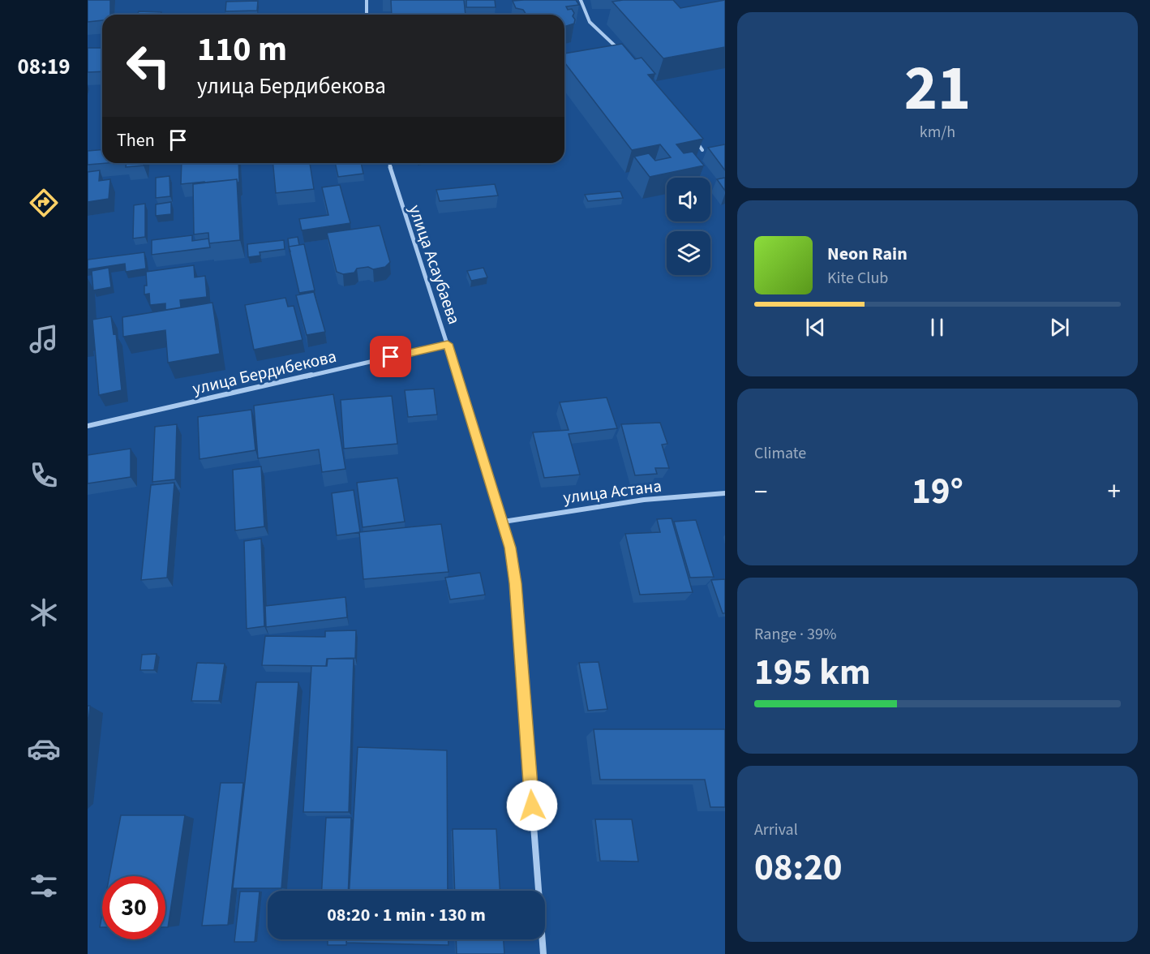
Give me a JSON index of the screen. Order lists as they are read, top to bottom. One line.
{"streets":{"street":["улица Асаубаева","улица Бердибекова","улица Астана"]},"crossings":[["улица Асаубаева","улица Бердибекова"],["улица Асаубаева","улица Астана"]],"page":{"tabs":"08:19","tile":[["21","km/h"],"Climate",["Range · 39%","195 km"],["Arrival","08:20"]],"turn":["110 m","улица Бердибекова"],"then":"Then","song":["Neon Rain","Kite Club"],"heat":["−","19°","+"],"limit":"30","trip":"08:20 · 1 min · 130 m"}}
